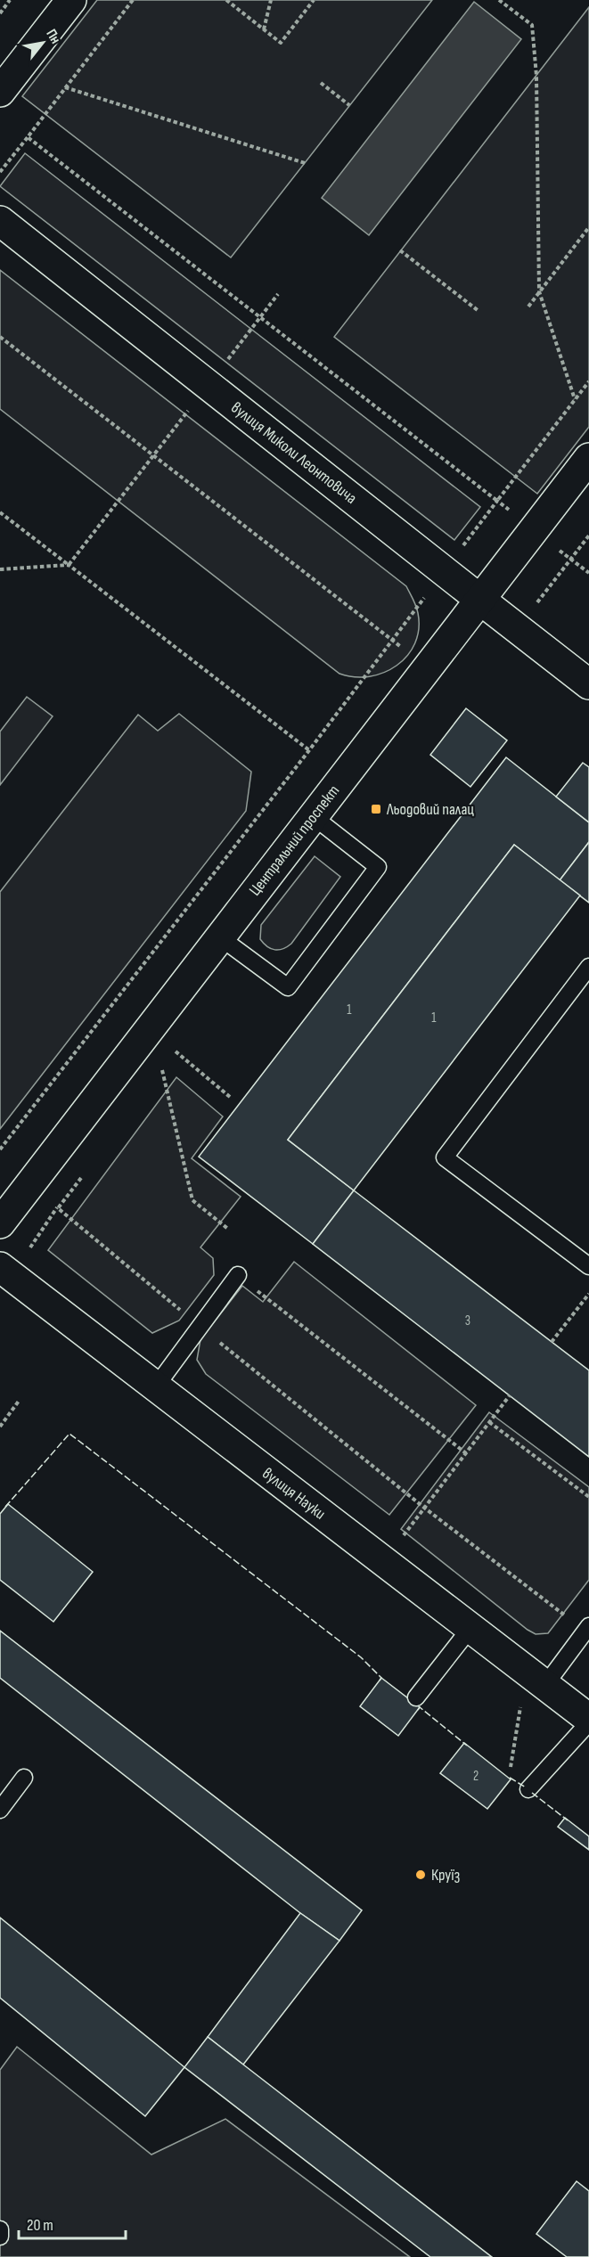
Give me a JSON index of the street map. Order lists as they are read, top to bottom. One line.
{"streets":{"street":["вулиця Миколи Леонтовича","Центральний проспект","вулиця Науки"]},"crossings":[["вулиця Миколи Леонтовича","Центральний проспект"]],"places":{"transit":["Льодовий палац"],"other":["Круїз"]},"house_numbers":["1","1","3","2"],"scale_bar":"20 m","north":"top right"}
